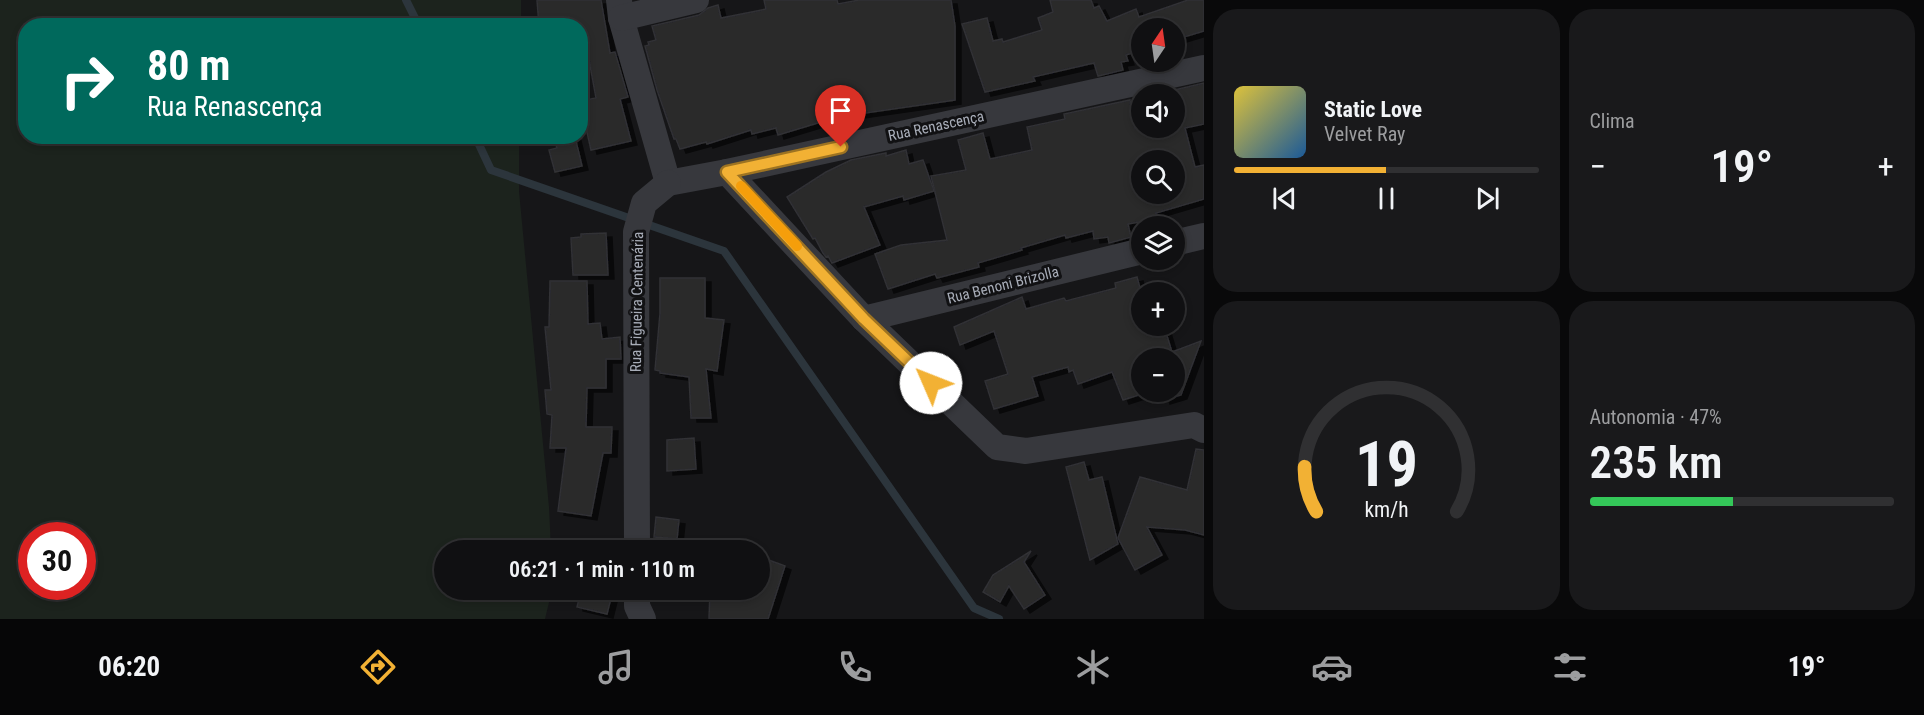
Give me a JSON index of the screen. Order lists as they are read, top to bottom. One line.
{"streets":{"street":["Rua Renascença","Rua Benoni Brizolla","Rua Figueira Centenária"]},"crossings":[["Rua Renascença","Rua Figueira Centenária"]],"north":"top","page":{"tile":["Clima",["Autonomia · 47%","235 km"]],"map_buttons":["+","−"],"turn":["80 m","Rua Renascença"],"song":["Static Love","Velvet Ray"],"heat":["−","19°","+"],"limit":"30","trip":"06:21 · 1 min · 110 m","tabs":["06:20","19°"],"gauge":["19","km/h"]}}
